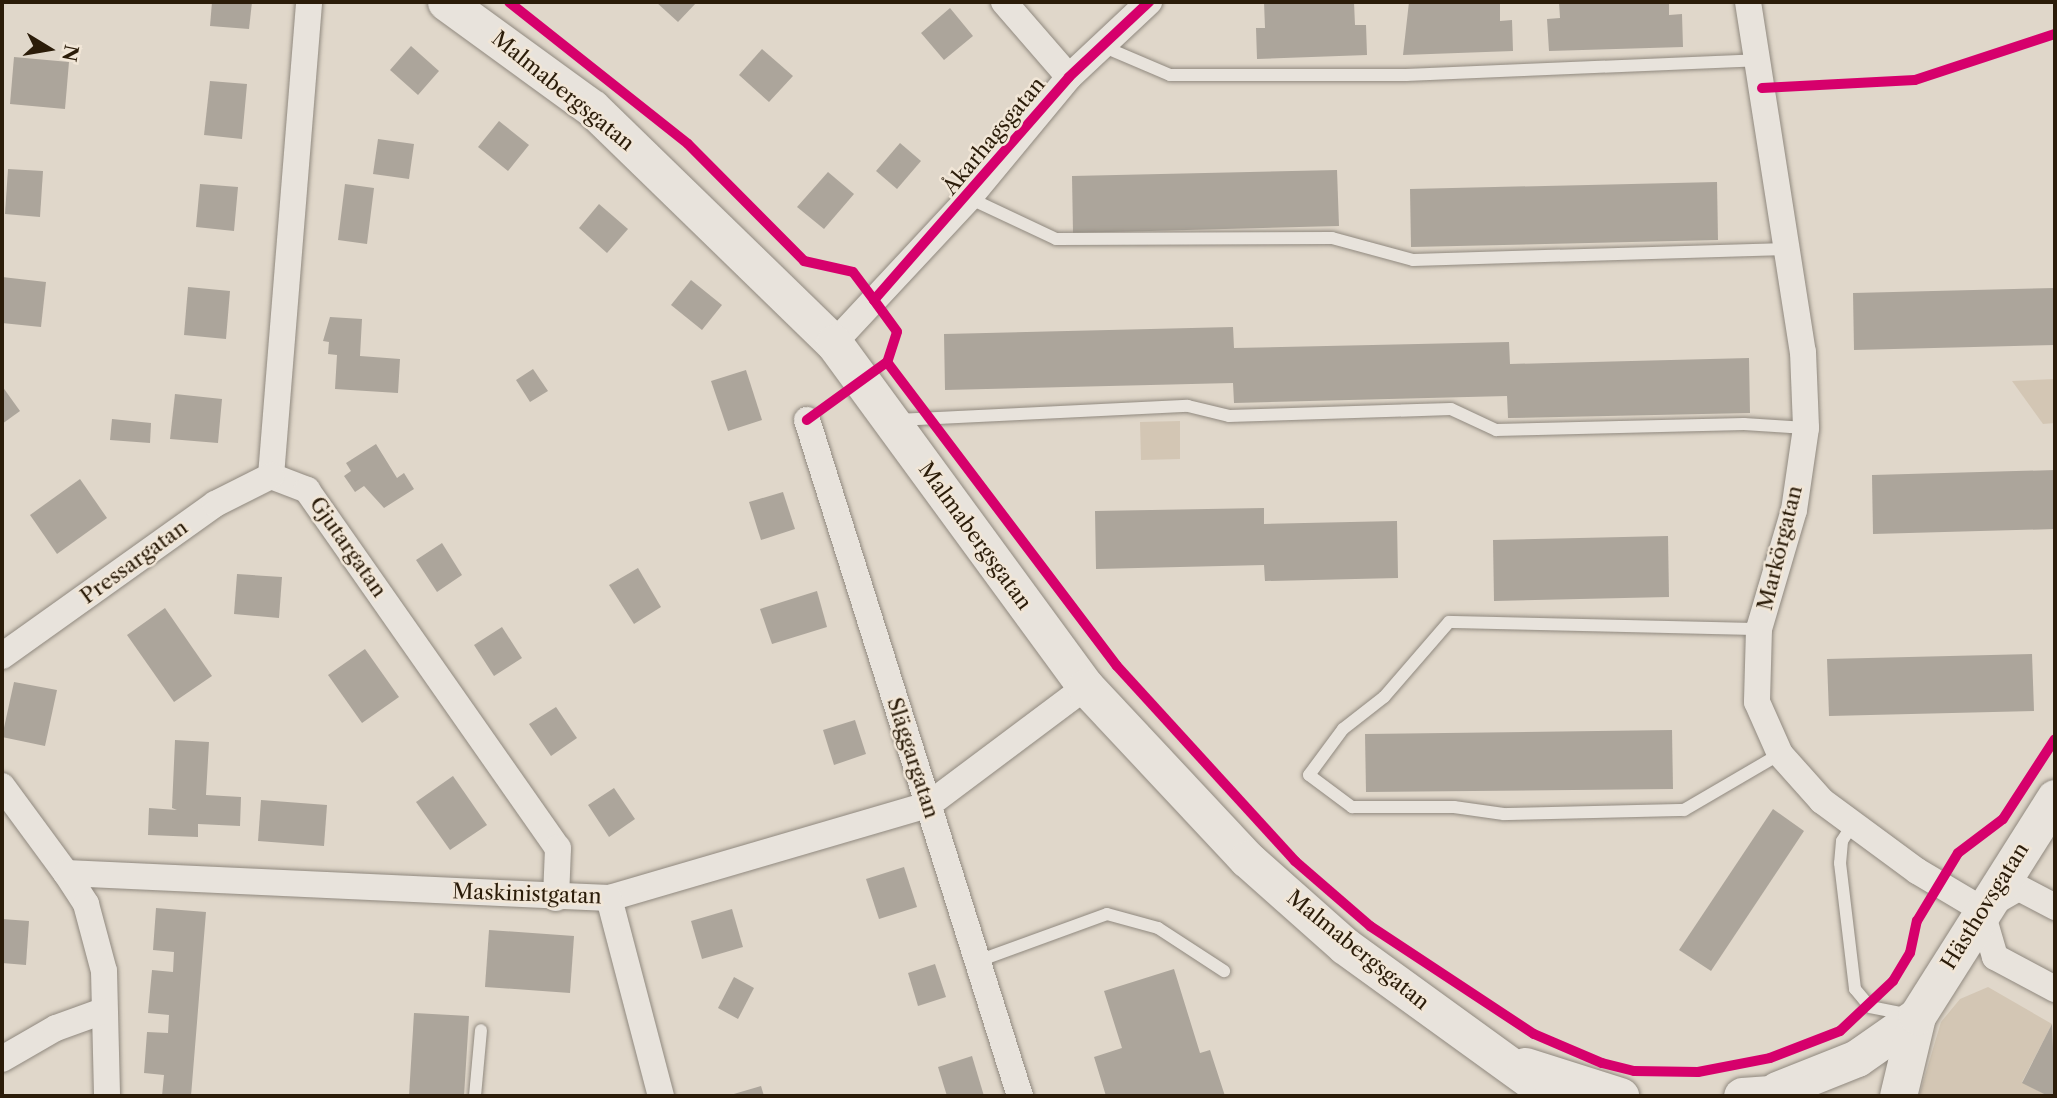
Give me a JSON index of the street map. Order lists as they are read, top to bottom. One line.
{"streets":{"main road":["Malmabergsgatan","Hästhovsgatan"],"street":["Åkarhagsgatan","Gjutargatan","Markörgatan","Pressargatan","Släggargatan","Maskinistgatan"]},"crossings":[["Malmabergsgatan","Åkarhagsgatan"],["Malmabergsgatan","Maskinistgatan"],["Gjutargatan","Pressargatan"],["Gjutargatan","Maskinistgatan"],["Markörgatan","Hästhovsgatan"],["Släggargatan","Maskinistgatan"]],"north":"right"}
